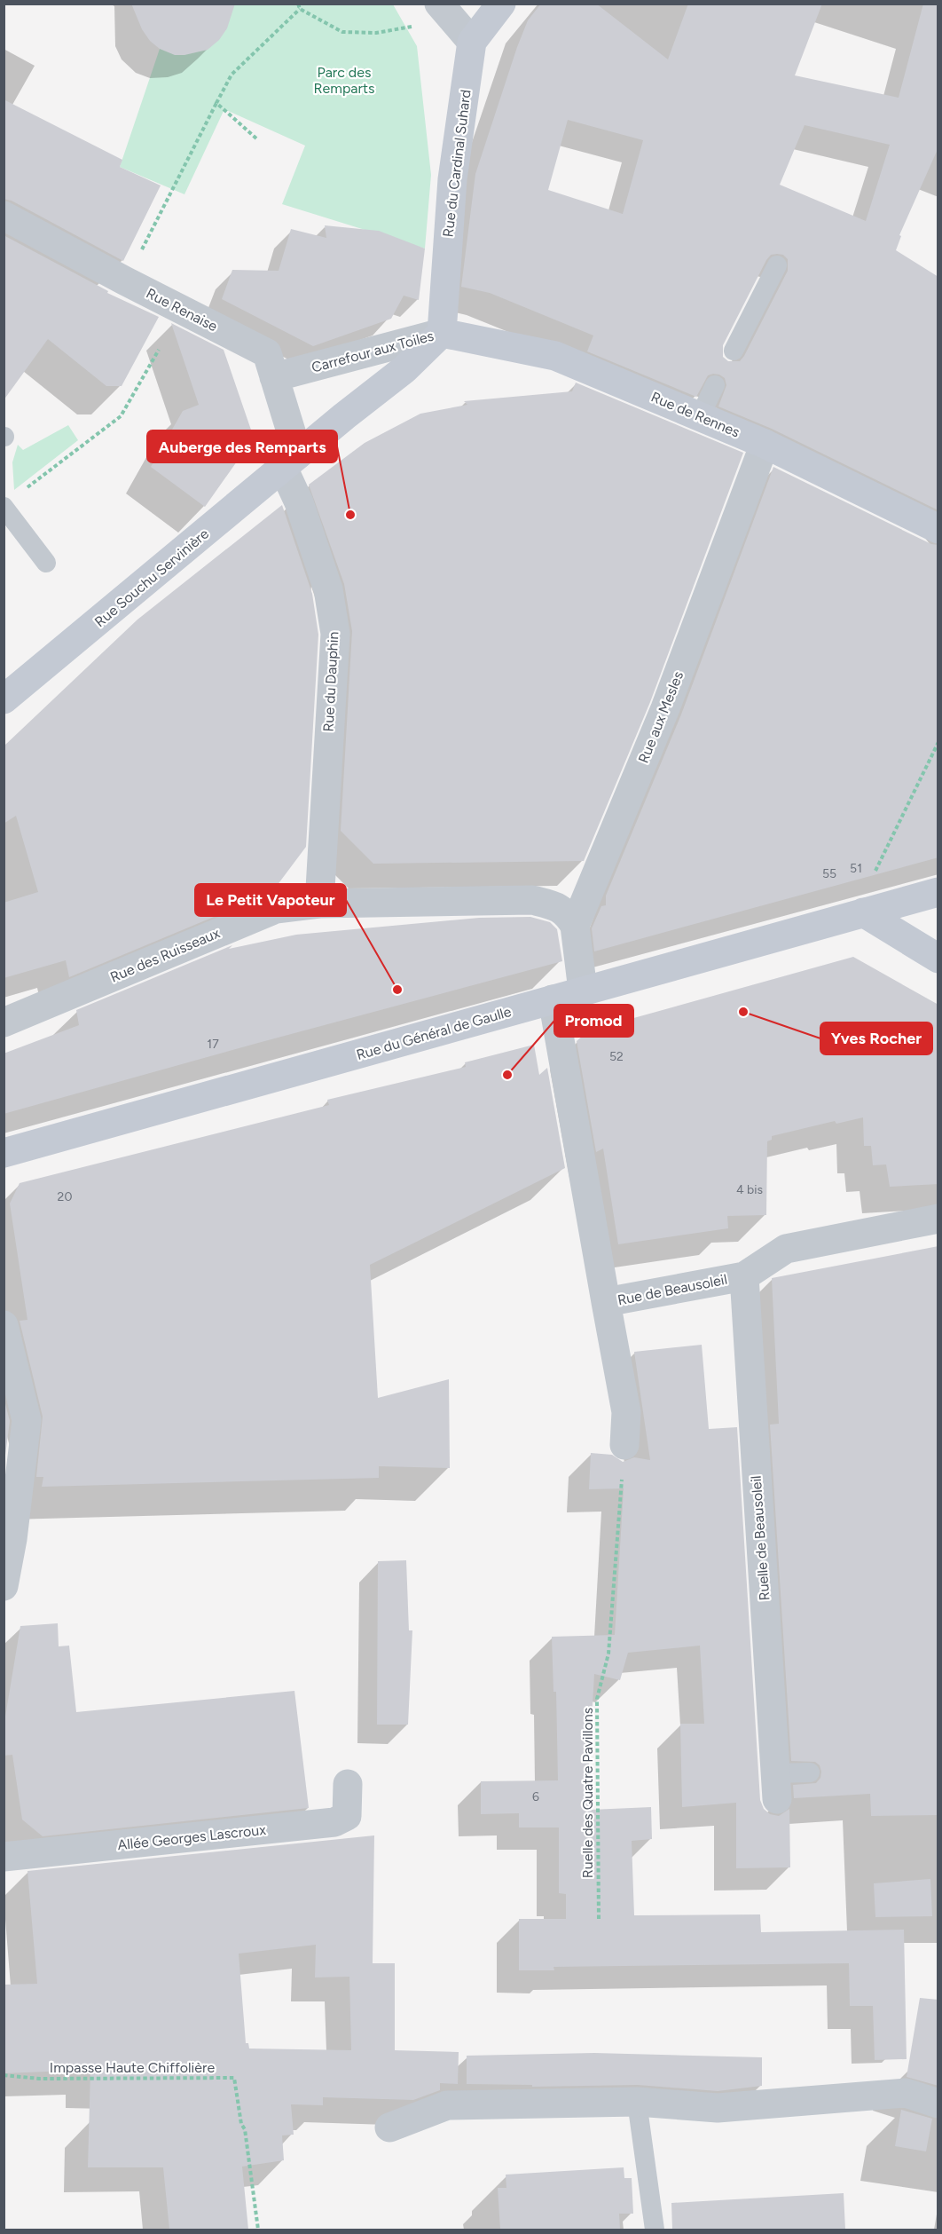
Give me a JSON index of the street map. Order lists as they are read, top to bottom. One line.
{"streets":{"main road":["Rue du Cardinal Suhard","Carrefour aux Toiles","Rue de Rennes","Rue Souchu Servinière","Rue du Général de Gaulle"],"street":["Rue Renaise","Rue du Dauphin","Rue aux Mesles","Rue des Ruisseaux","Rue de Beausoleil","Ruelle de Beausoleil","Allée Georges Lascroux"],"path":["Ruelle des Quatre Pavillons","Impasse Haute Chiffolière"]},"crossings":[["Rue du Cardinal Suhard","Carrefour aux Toiles"],["Rue du Cardinal Suhard","Rue de Rennes"],["Rue Renaise","Carrefour aux Toiles"],["Rue Renaise","Rue Souchu Servinière"],["Rue Renaise","Rue du Dauphin"],["Carrefour aux Toiles","Rue de Rennes"],["Carrefour aux Toiles","Rue Souchu Servinière"],["Carrefour aux Toiles","Rue du Dauphin"],["Rue de Rennes","Rue aux Mesles"],["Rue Souchu Servinière","Rue du Dauphin"],["Rue du Dauphin","Rue des Ruisseaux"],["Rue aux Mesles","Rue des Ruisseaux"],["Rue aux Mesles","Rue du Général de Gaulle"],["Rue du Général de Gaulle","Rue de Beausoleil"],["Rue de Beausoleil","Ruelle de Beausoleil"]],"parks":["Parc des Remparts"],"places":["Auberge des Remparts","Le Petit Vapoteur","Yves Rocher","Promod"],"house_numbers":["51","55","17","52","4 bis","20","6"]}
